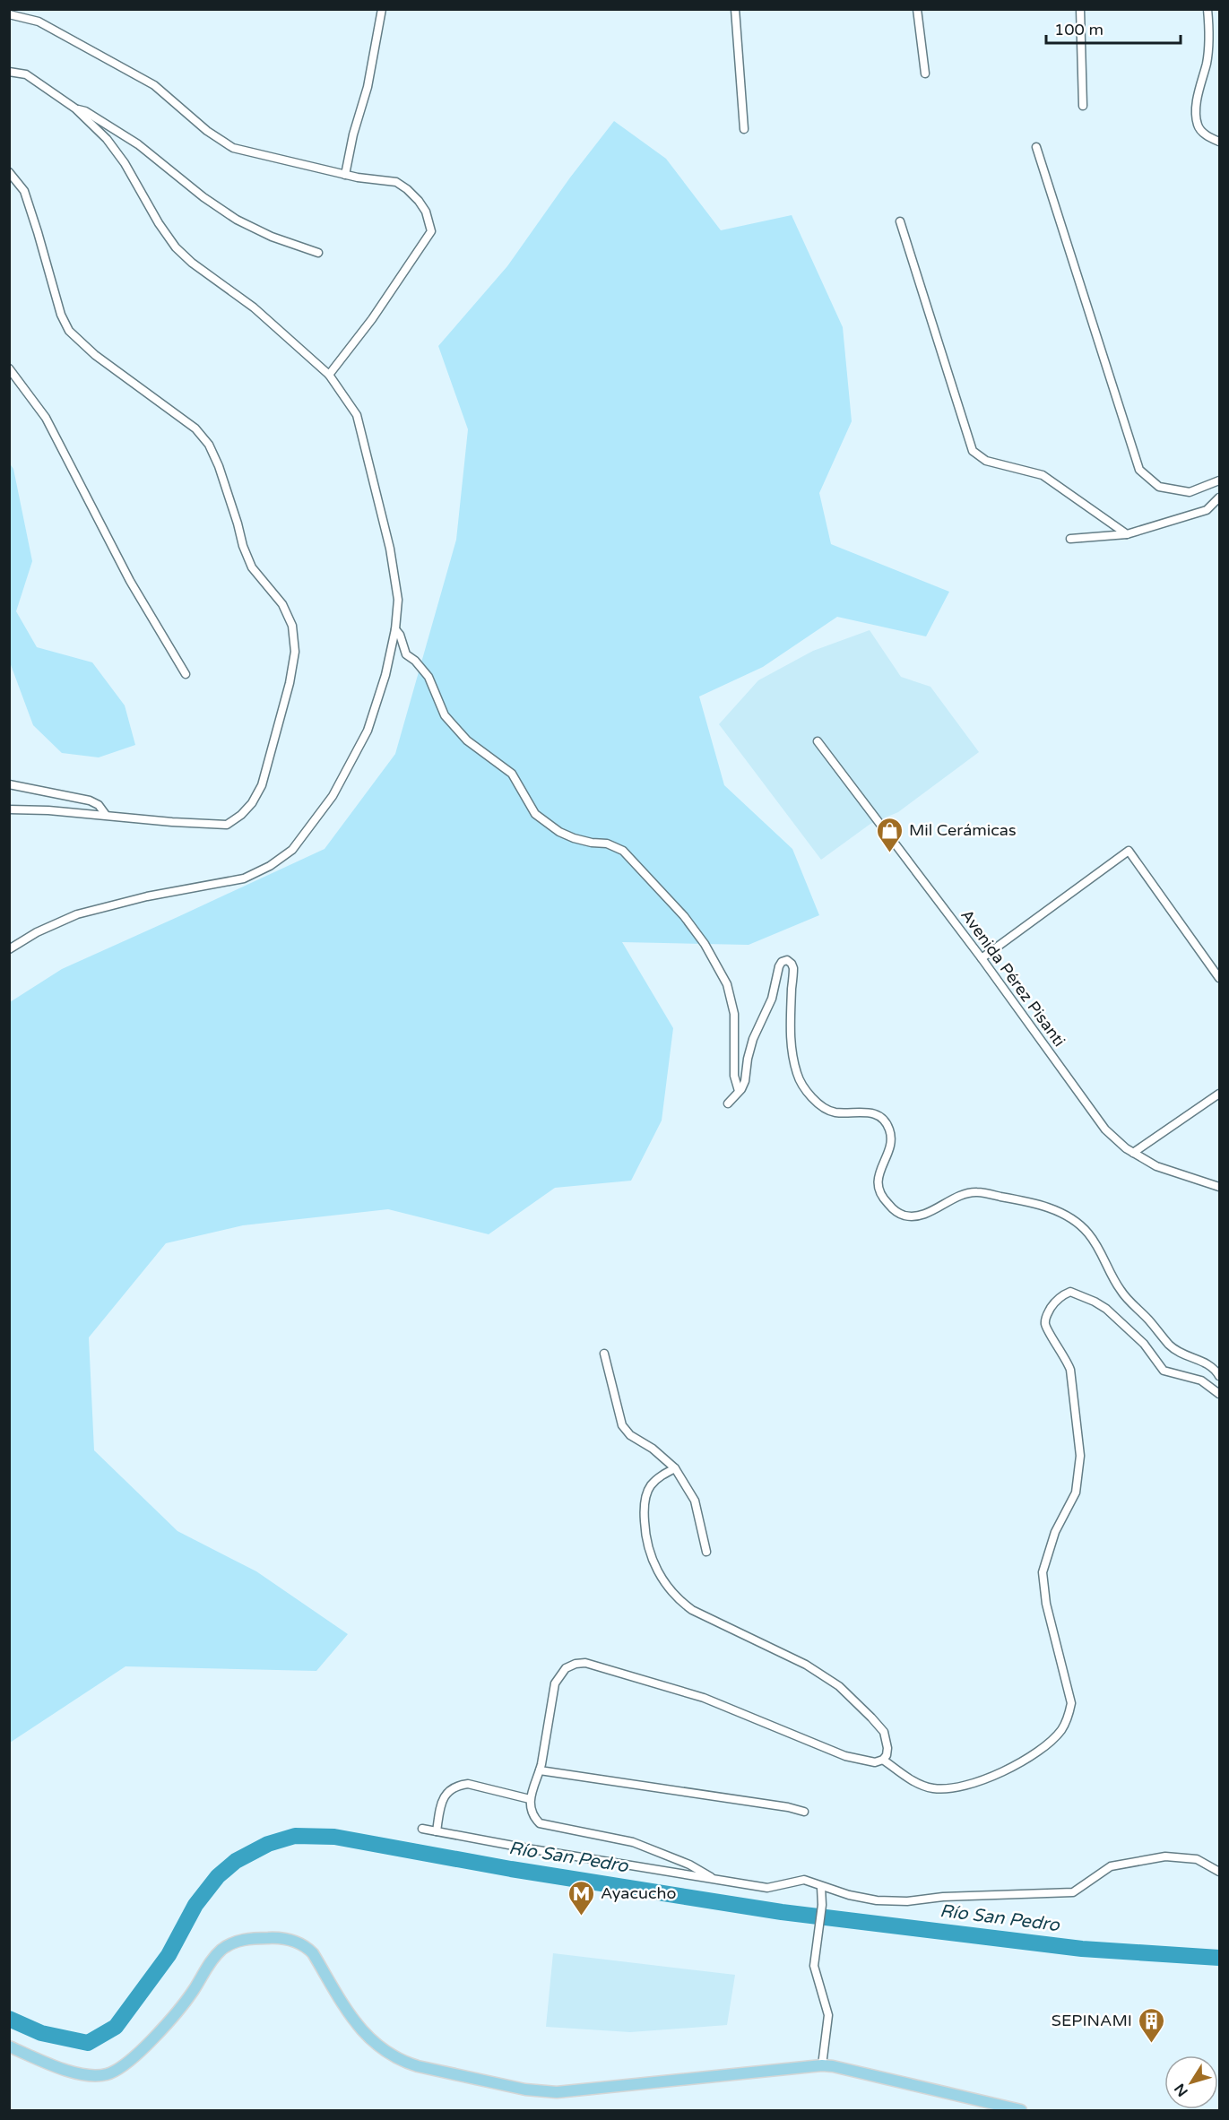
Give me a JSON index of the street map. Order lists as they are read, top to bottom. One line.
{"streets":{"street":["Avenida Pérez Pisanti"]},"water":["Río San Pedro"],"places":{"shop":["Mil Cerámicas"],"metro station":["Ayacucho"],"building":["SEPINAMI"]},"scale_bar":"100 m","north":"bottom left"}
